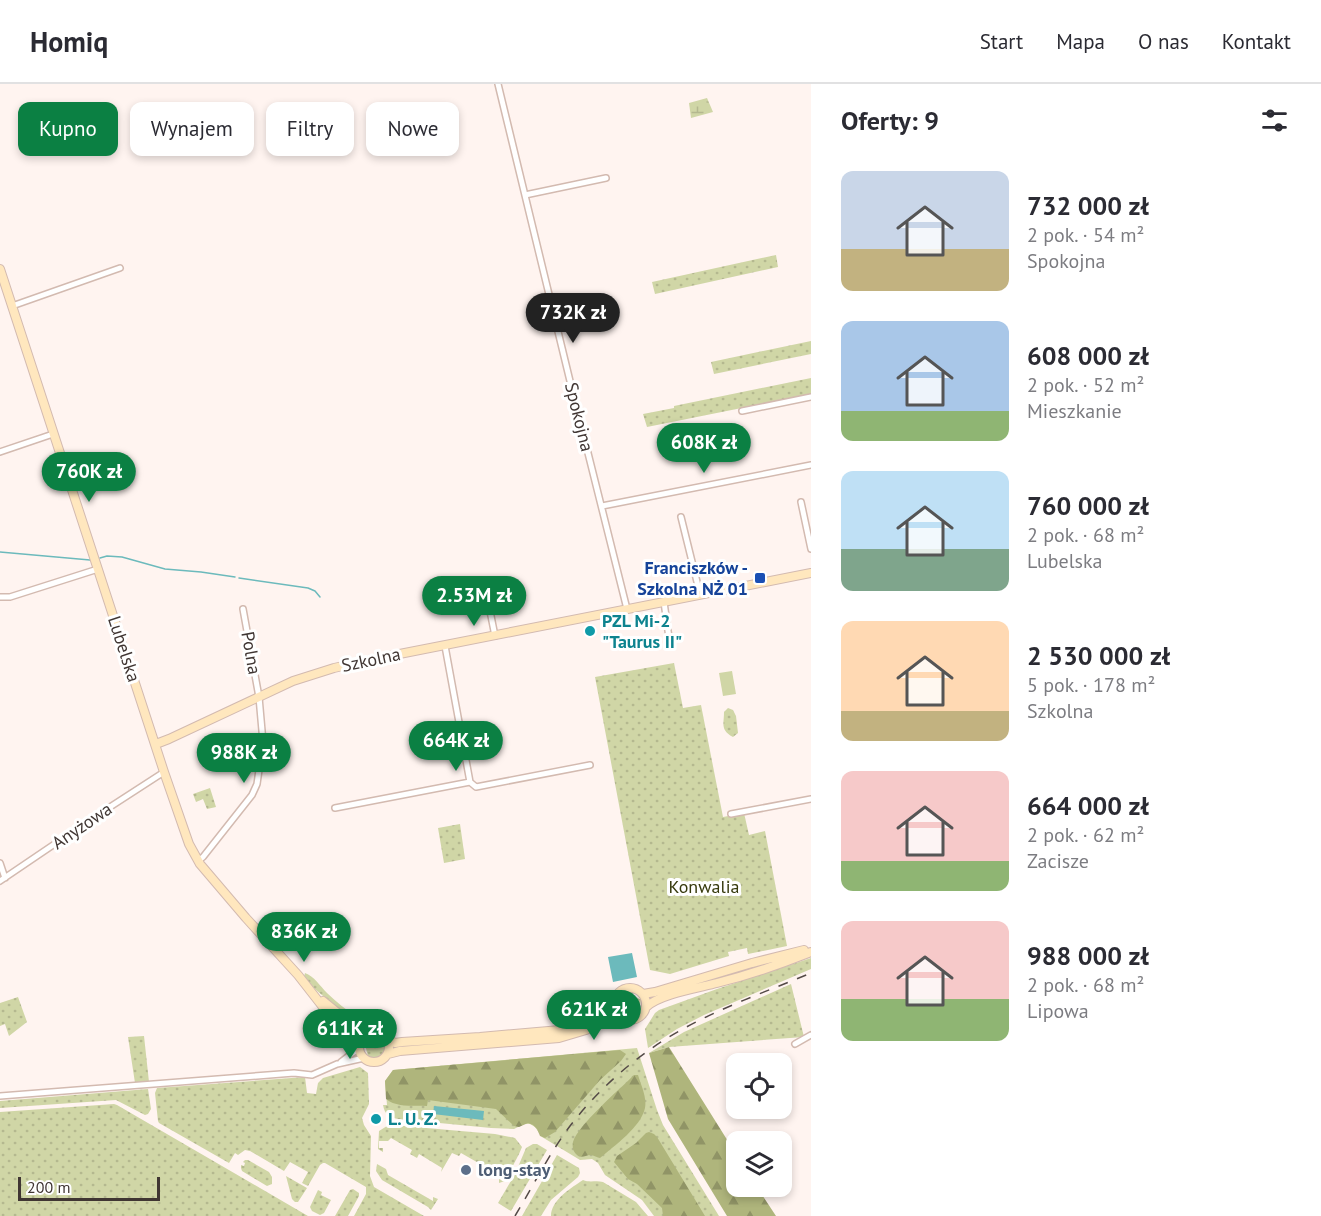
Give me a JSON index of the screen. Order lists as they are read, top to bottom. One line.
{"streets":{"main road":["Lubelska","Szkolna"],"street":["Spokojna","Polna","Anyżowa"]},"crossings":[["Spokojna","Szkolna"],["Lubelska","Polna"],["Lubelska","Szkolna"],["Lubelska","Anyżowa"],["Polna","Szkolna"]],"parks":["Konwalia"],"places":{"transit":["Franciszków - Szkolna NŻ 01"],"other":["PZL Mi-2 \"Taurus II\"","L. U. Z.","long-stay"]},"scale_bar":"200 m","page":{"header":"Homiq","nav":["Start","Mapa","O nas","Kontakt"],"heading":"Oferty: 9","chip":["Kupno","Wynajem","Filtry","Nowe"],"list":[{"name":"732 000 zł","note":"2 pok. · 54 m² · Spokojna"},{"name":"608 000 zł","note":"2 pok. · 52 m² · Mieszkanie"},{"name":"760 000 zł","note":"2 pok. · 68 m² · Lubelska"},{"name":"2 530 000 zł","note":"5 pok. · 178 m² · Szkolna"},{"name":"664 000 zł","note":"2 pok. · 62 m² · Zacisze"},{"name":"988 000 zł","note":"2 pok. · 68 m² · Lipowa"}],"price":["732K zł","608K zł","760K zł","2.53M zł","664K zł","988K zł","836K zł","621K zł","611K zł"],"scale":"200 m"}}
